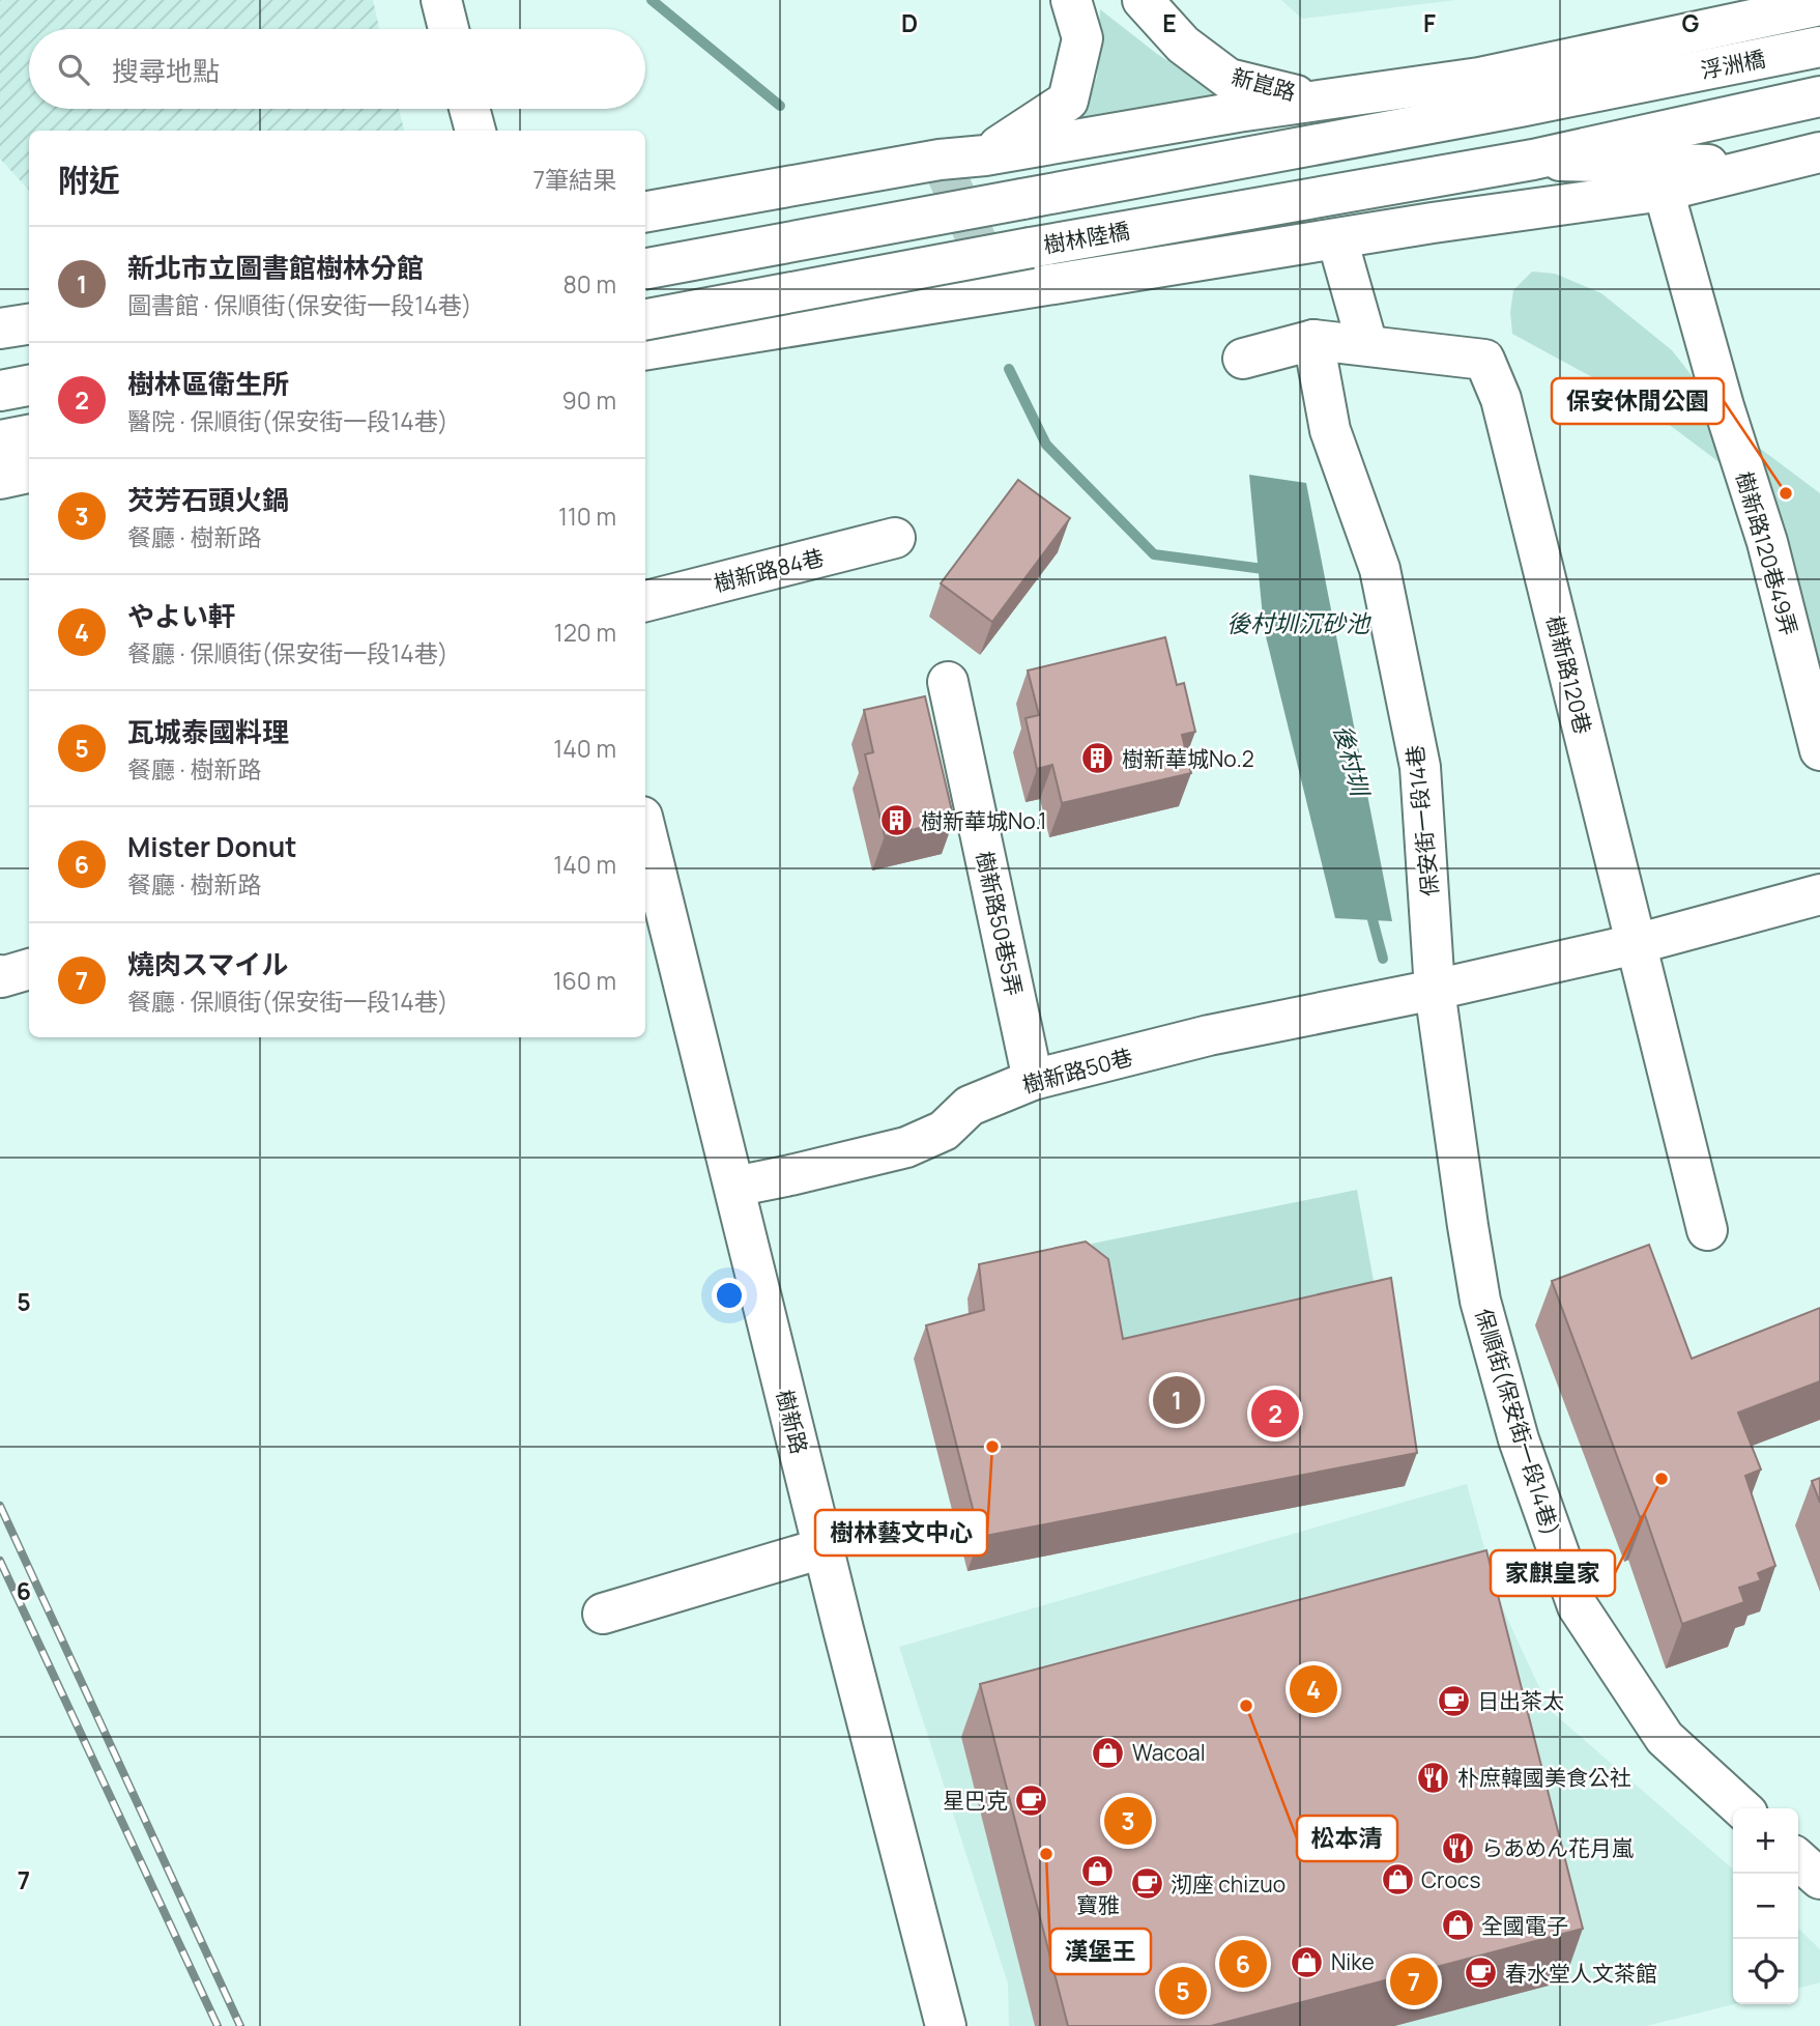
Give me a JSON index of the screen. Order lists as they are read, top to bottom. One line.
{"streets":{"street":["浮洲橋","新崑路","樹林陸橋","樹新路120巷49弄","樹新路84巷","樹新路120巷","保安街一段14巷","樹新路50巷5弄","樹新路50巷","樹新路","保順街(保安街一段14巷)"]},"crossings":[["樹新路120巷","保安街一段14巷"],["樹新路120巷","樹新路50巷"],["保安街一段14巷","樹新路50巷"],["保安街一段14巷","保順街(保安街一段14巷)"],["樹新路50巷5弄","樹新路50巷"],["樹新路50巷","樹新路"]],"water":["後村圳沉砂池","後村圳"],"places":{"other":["保安休閒公園","樹林藝文中心","家麒皇家","松本清","漢堡王"],"building":["樹新華城No.2","樹新華城No.1"],"cafe":["日出茶太","星巴克","沏座 chizuo","春水堂人文茶館"],"shop":["Wacoal","寶雅","Crocs","全國電子","Nike"],"restaurant":["朴庶韓國美食公社","らあめん花月嵐"]},"page":{"search":"搜尋地點","heading":["附近","7筆結果"],"list":[{"mark":"1","name":"新北市立圖書館樹林分館","note":"圖書館 · 保順街(保安街一段14巷)","value":"80 m"},{"mark":"2","name":"樹林區衛生所","note":"醫院 · 保順街(保安街一段14巷)","value":"90 m"},{"mark":"3","name":"芡芳石頭火鍋","note":"餐廳 · 樹新路","value":"110 m"},{"mark":"4","name":"やよい軒","note":"餐廳 · 保順街(保安街一段14巷)","value":"120 m"},{"mark":"5","name":"瓦城泰國料理","note":"餐廳 · 樹新路","value":"140 m"},{"mark":"6","name":"Mister Donut","note":"餐廳 · 樹新路","value":"140 m"},{"mark":"7","name":"燒肉スマイル","note":"餐廳 · 保順街(保安街一段14巷)","value":"160 m"}],"pins":["1","2","4","3","6","7","5"],"map_buttons":["+","−"]},"grid":{"columns":["D","E","F","G"],"rows":["5","6","7"]}}
